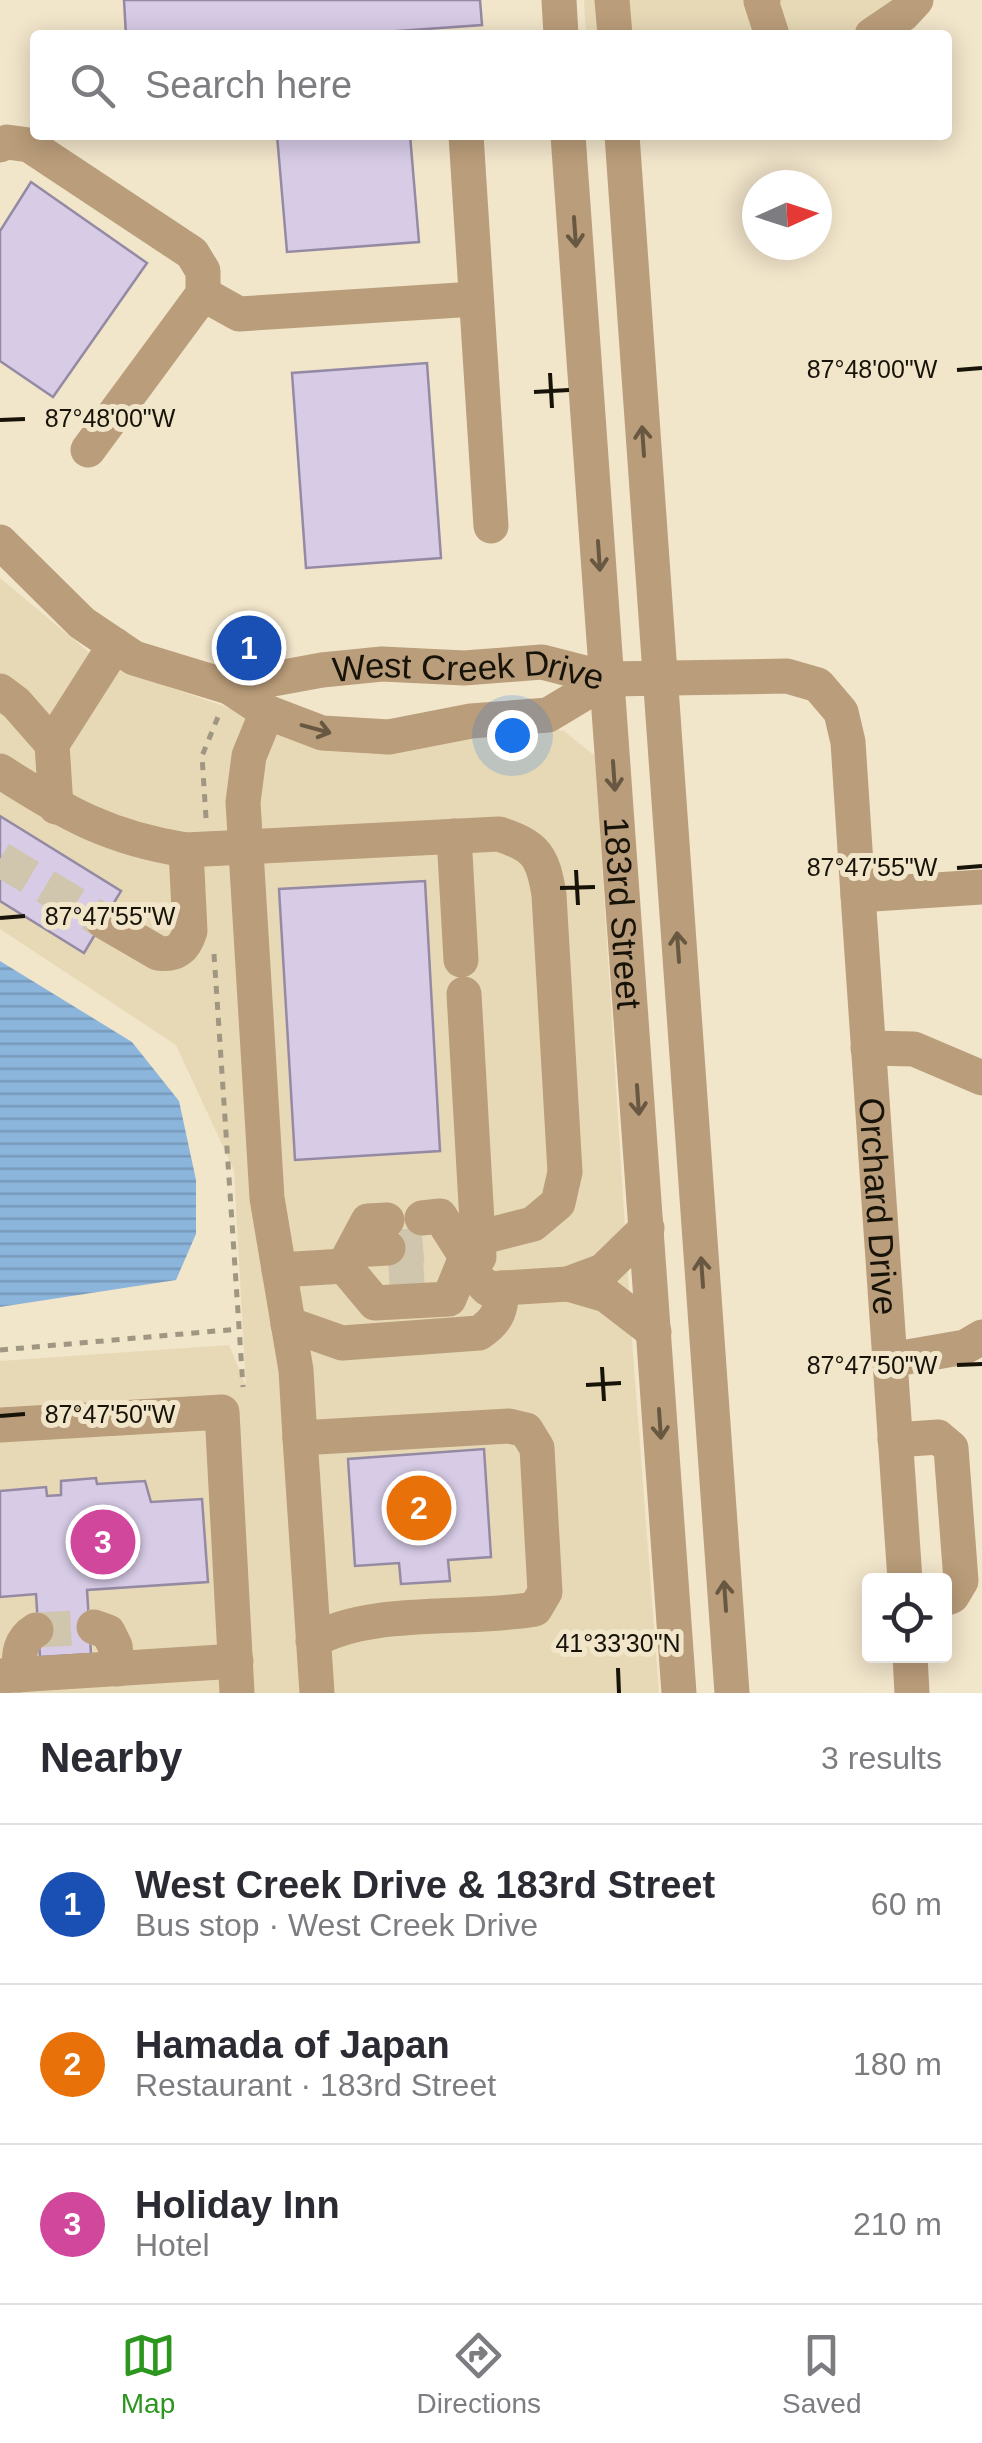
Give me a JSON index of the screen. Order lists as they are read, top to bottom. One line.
{"streets":{"street":["West Creek Drive","183rd Street","Orchard Drive"]},"crossings":[["West Creek Drive","183rd Street"],["West Creek Drive","Orchard Drive"],["183rd Street","Orchard Drive"]],"north":"right","page":{"search":"Search here","pins":["1","2","3"],"heading":["Nearby","3 results"],"list":[{"mark":"1","name":"West Creek Drive & 183rd Street","note":"Bus stop · West Creek Drive","value":"60 m"},{"mark":"2","name":"Hamada of Japan","note":"Restaurant · 183rd Street","value":"180 m"},{"mark":"3","name":"Holiday Inn","note":"Hotel","value":"210 m"}],"nav":["Map","Directions","Saved"]},"coordinates":["87°48'00\"W","87°47'55\"W","87°47'50\"W","41°33'30\"N"]}
